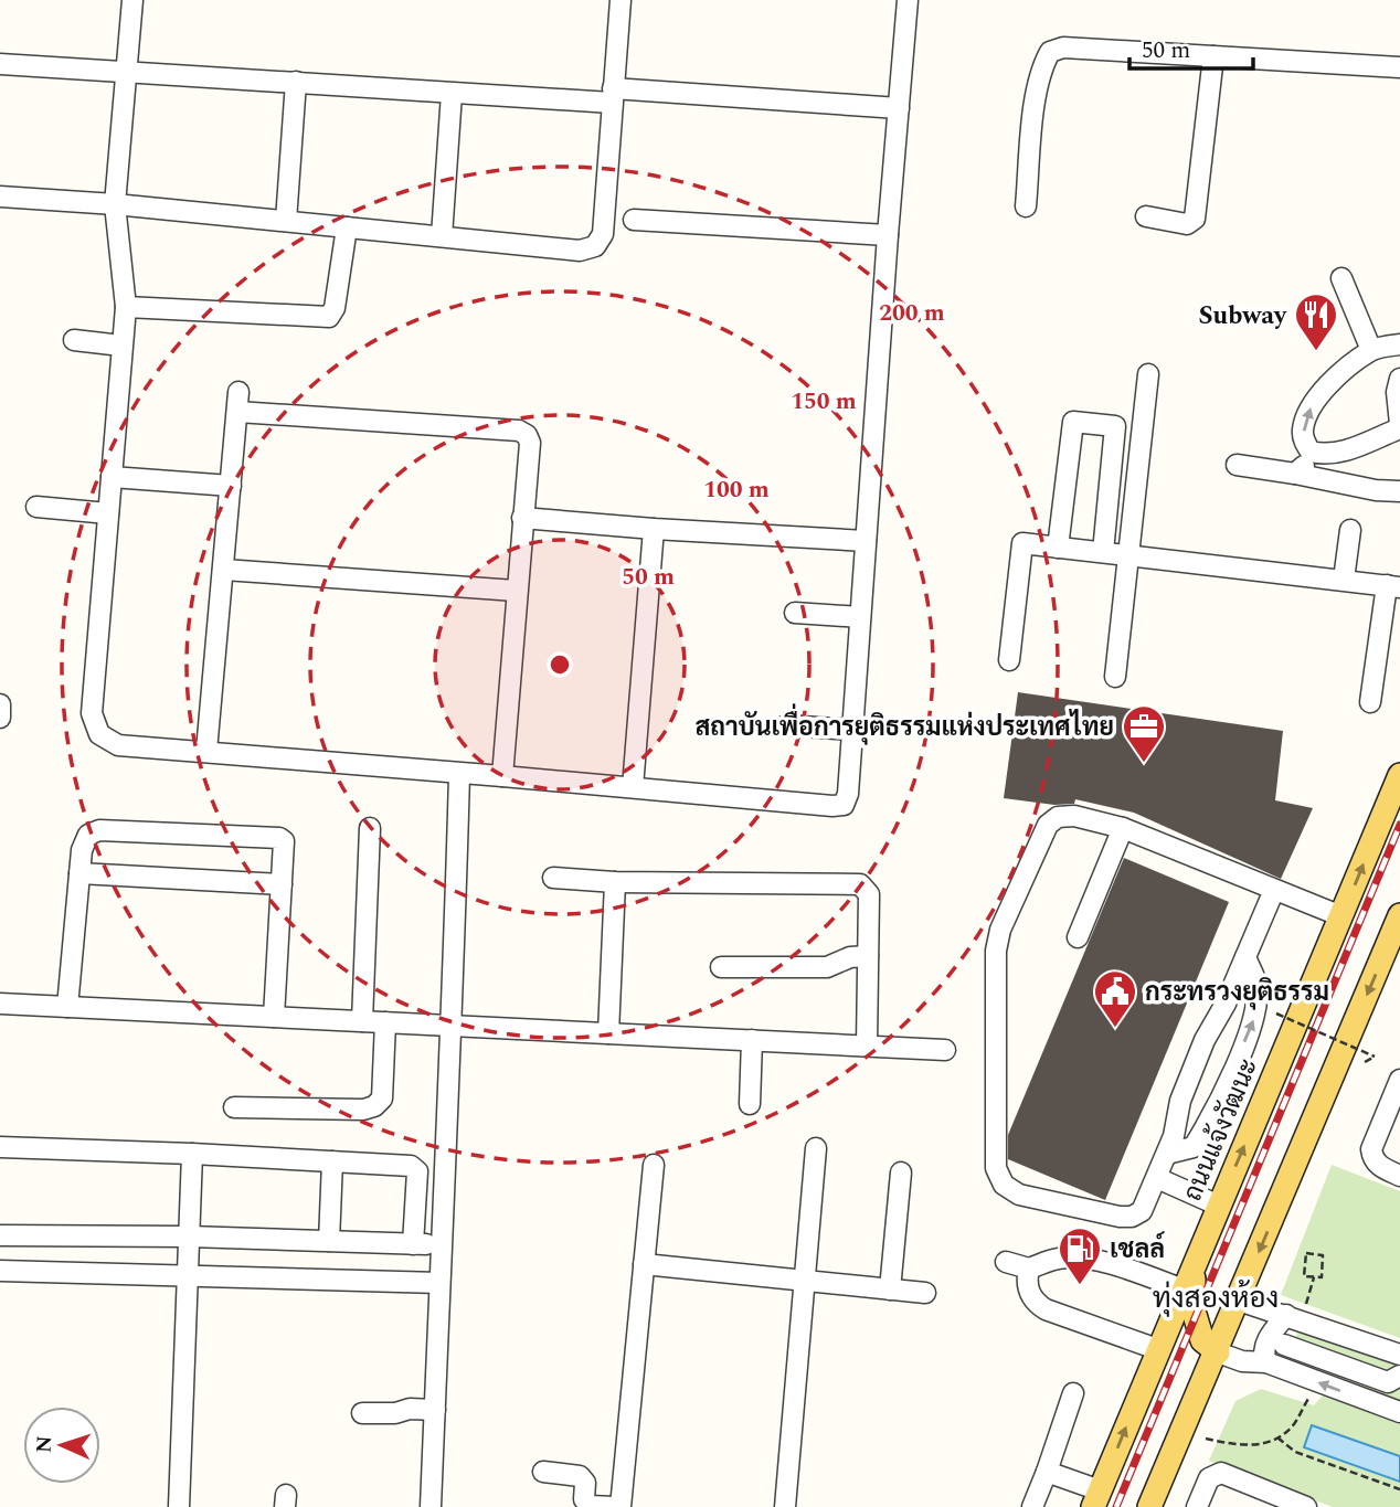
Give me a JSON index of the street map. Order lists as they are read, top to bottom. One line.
{"streets":{"main road":["ถนนแจ้งวัฒนะ"]},"districts":["ทุ่งสองห้อง"],"places":{"restaurant":["Subway"],"office":["สถาบันเพื่อการยุติธรรมแห่งประเทศไทย"],"public building":["กระทรวงยุติธรรม"],"fuel station":["เชลล์"]},"scale_bar":"50 m","north":"left","rings":["200 m","150 m","100 m","50 m"]}
